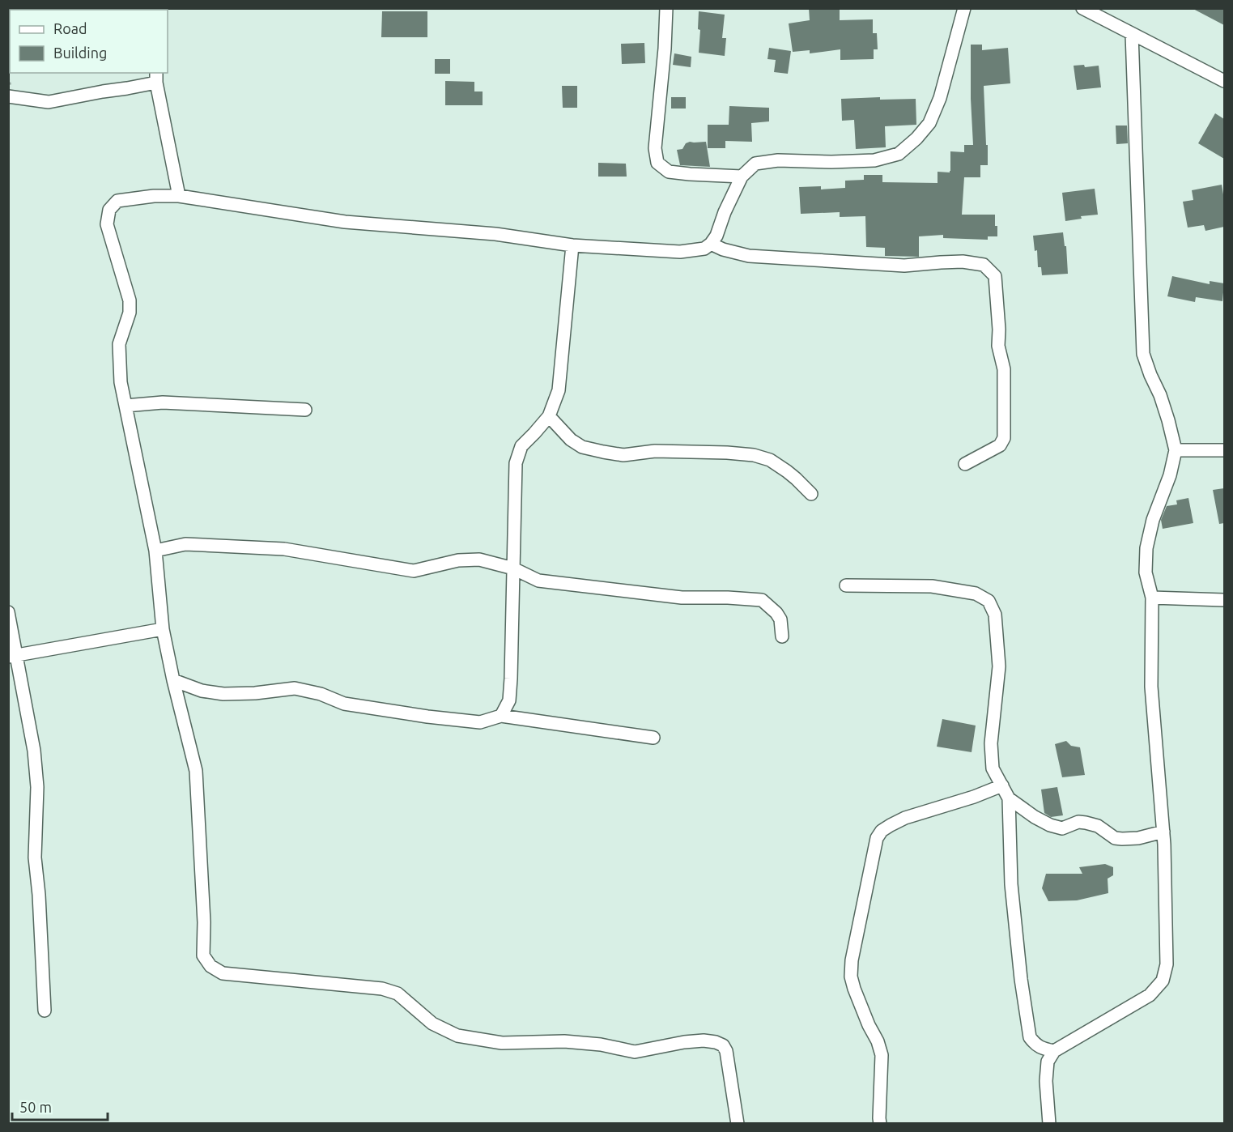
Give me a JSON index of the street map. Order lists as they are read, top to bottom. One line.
{"legend":["Road","Building"],"scale_bar":"50 m"}
